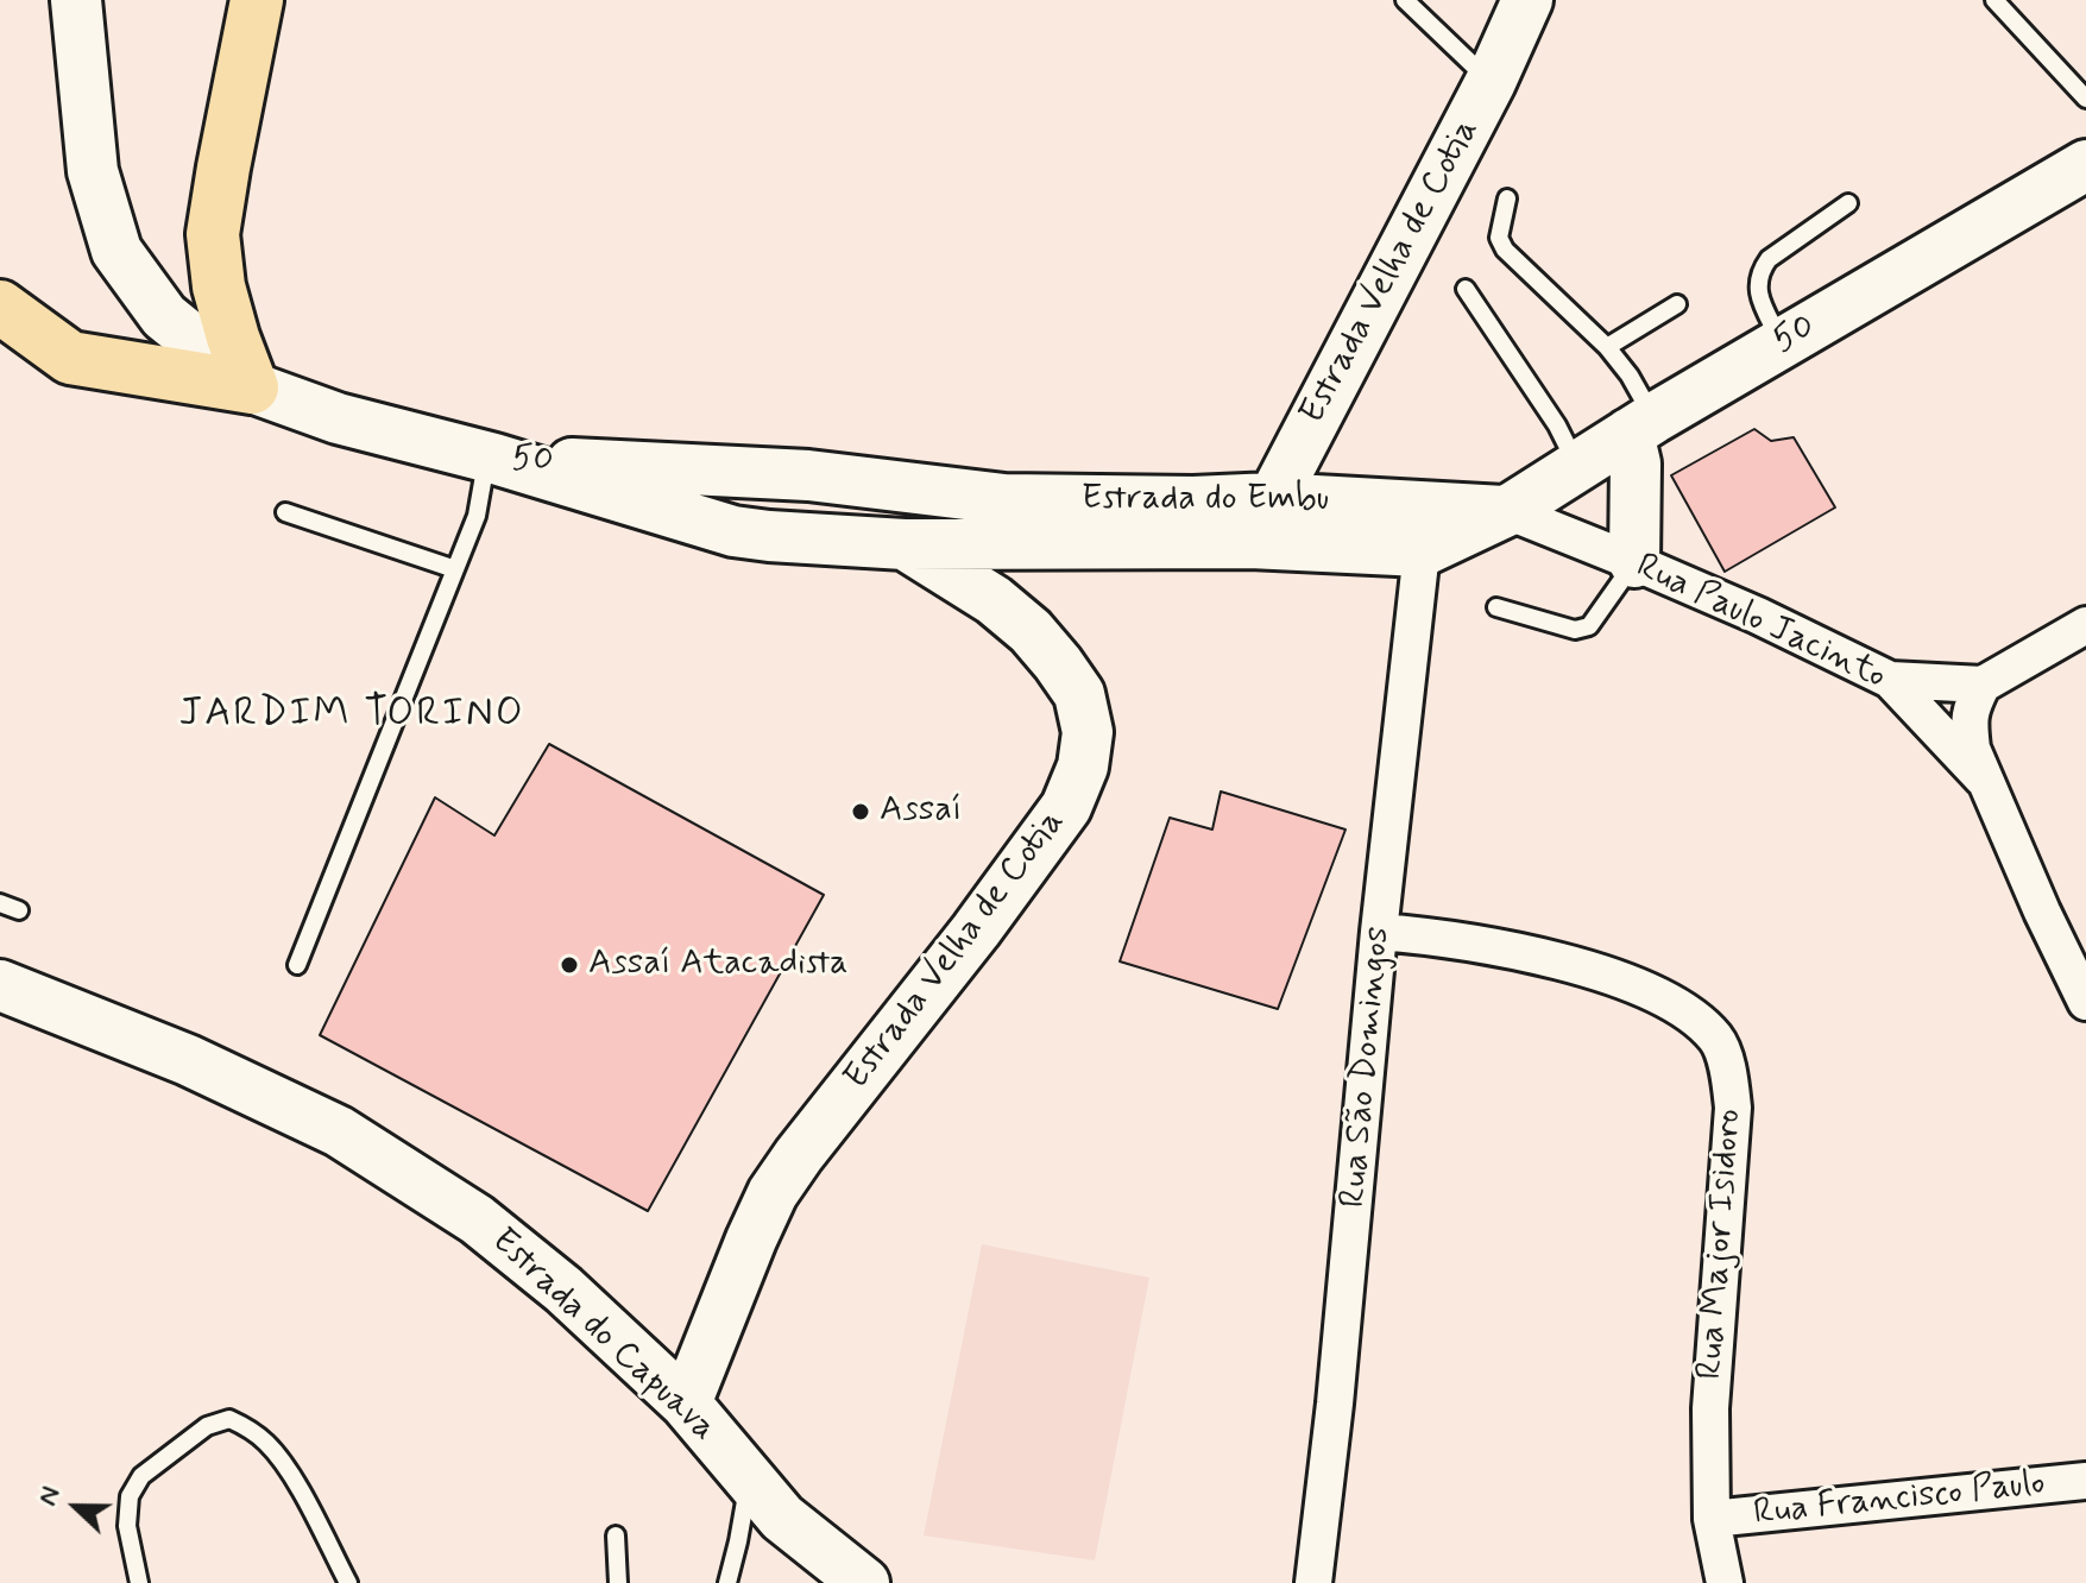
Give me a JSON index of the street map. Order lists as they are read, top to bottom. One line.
{"streets":{"main road":["Estrada Velha de Cotia","50","Estrada do Embu","Estrada do Capuava"],"street":["Rua Paulo Jacinto","Rua São Domingos","Rua Major Isidoro","Rua Francisco Paulo"]},"crossings":[["Estrada Velha de Cotia","50"],["Estrada Velha de Cotia","Estrada do Embu"],["Estrada Velha de Cotia","Estrada do Capuava"],["50","Estrada do Embu"],["50","Rua Paulo Jacinto"],["Estrada do Embu","Rua Paulo Jacinto"],["Rua São Domingos","Rua Major Isidoro"],["Rua Major Isidoro","Rua Francisco Paulo"]],"districts":["JARDIM TORINO"],"places":["Assaí","Assaí Atacadista"],"north":"left"}
